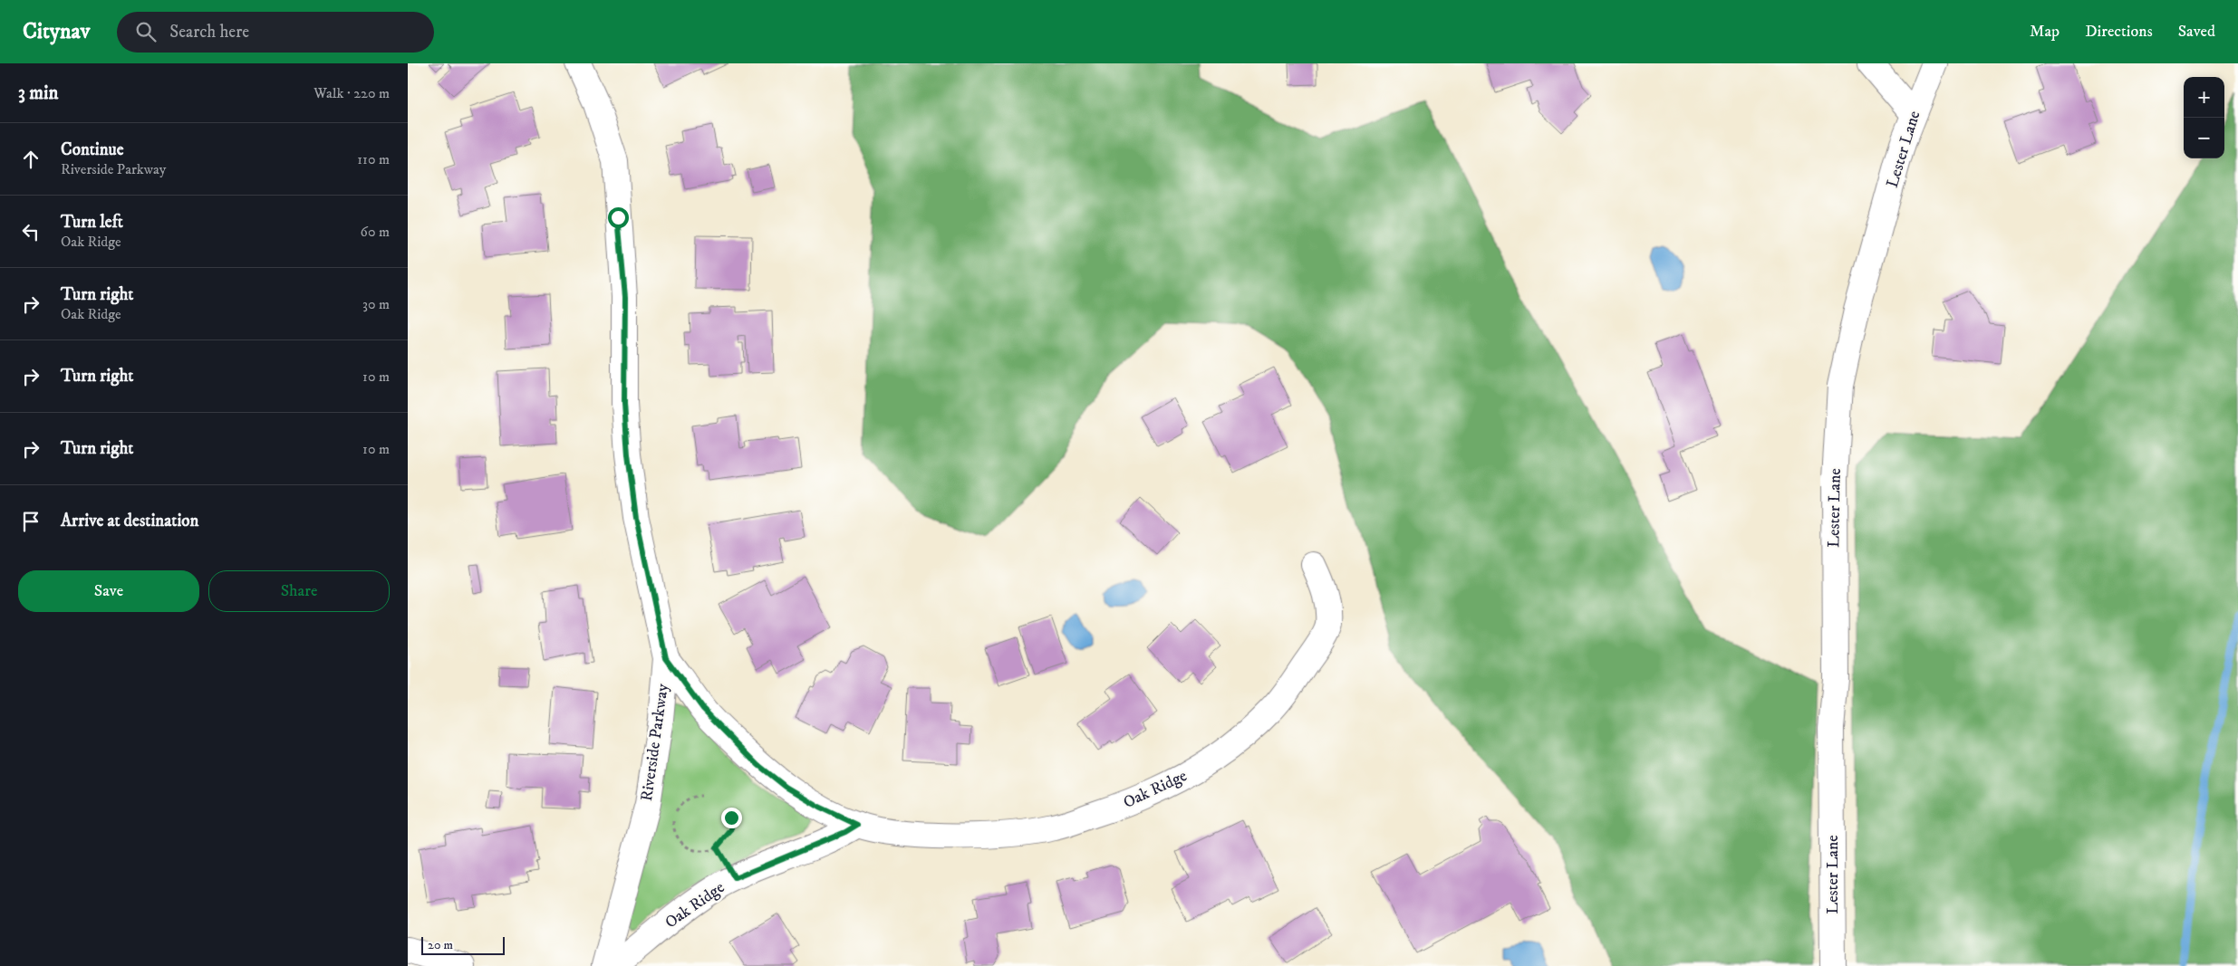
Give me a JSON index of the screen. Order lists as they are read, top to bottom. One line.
{"streets":{"street":["Lester Lane","Riverside Parkway","Oak Ridge"]},"crossings":[["Riverside Parkway","Oak Ridge"]],"scale_bar":"20 m","page":{"header":"Citynav","search":"Search here","nav":["Map","Directions","Saved"],"heading":["3 min","Walk · 220 m"],"map_buttons":["+","−"],"list":[["Continue","Riverside Parkway","110 m"],["Turn left","Oak Ridge","60 m"],["Turn right","Oak Ridge","30 m"],["Turn right","10 m"],["Turn right","10 m"],"Arrive at destination"],"buttons":["Save","Share"],"scale":"20 m"}}
